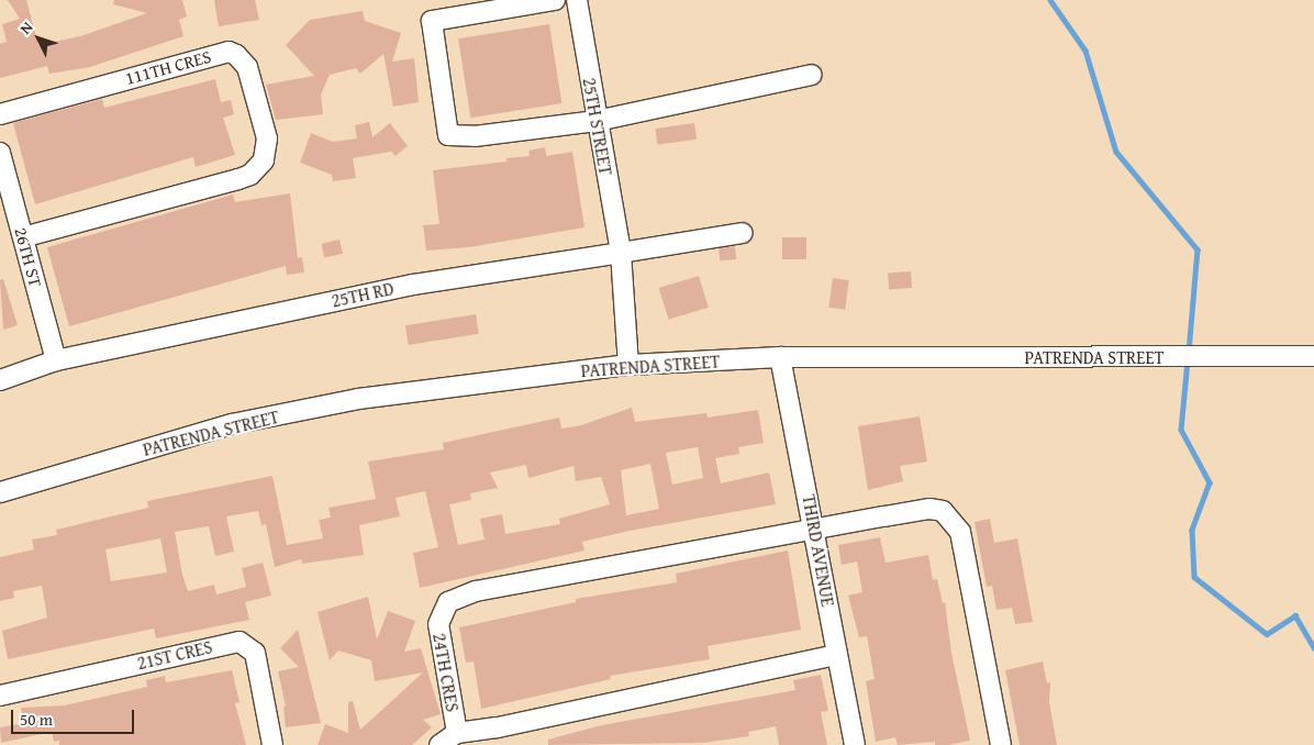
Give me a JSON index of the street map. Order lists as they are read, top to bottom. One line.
{"streets":{"street":["111TH CRES","25TH STREET","26TH ST","25TH RD","PATRENDA STREET","THIRD AVENUE","21ST CRES","24TH CRES"]},"crossings":[["111TH CRES","26TH ST"],["25TH STREET","25TH RD"],["26TH ST","25TH RD"],["PATRENDA STREET","THIRD AVENUE"],["THIRD AVENUE","24TH CRES"]],"scale_bar":"50 m","north":"top left"}
